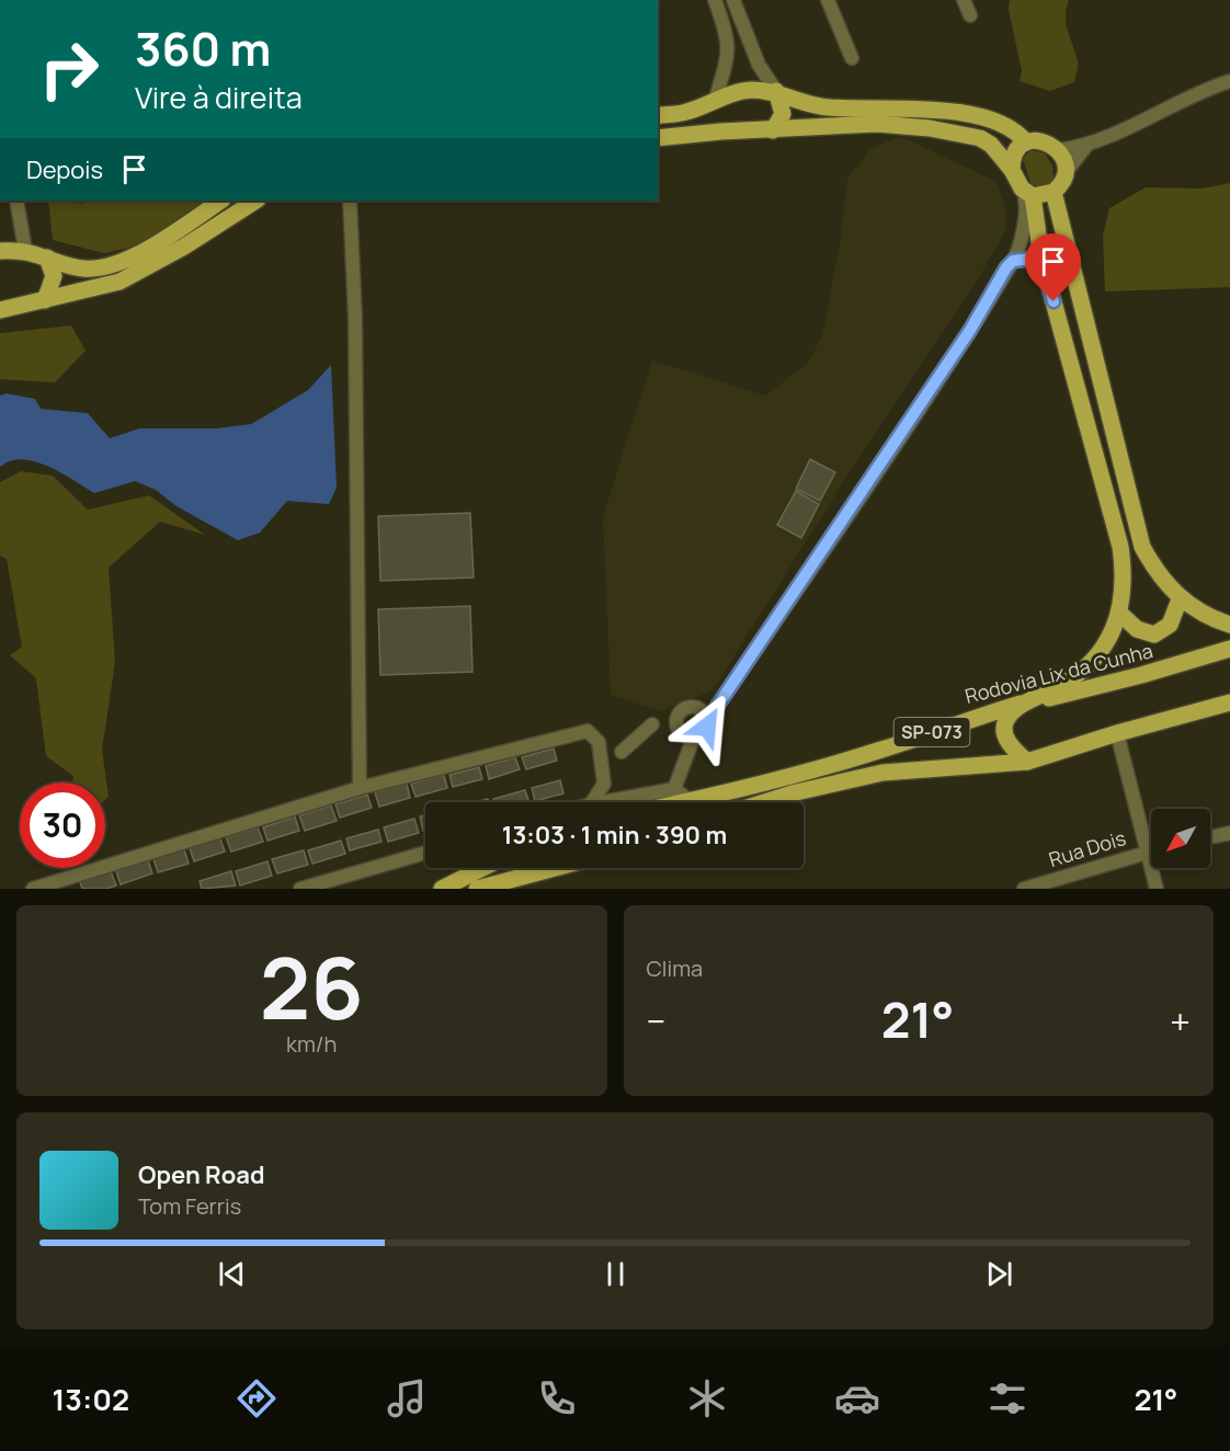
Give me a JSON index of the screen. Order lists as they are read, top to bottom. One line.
{"streets":{"main road":["Rodovia Lix da Cunha","SP-073"],"street":["Rua Dois"]},"north":"bottom left","page":{"turn":["360 m","Vire à direita"],"then":"Depois","limit":"30","trip":"13:03 · 1 min · 390 m","tile":[["26","km/h"],"Clima"],"heat":["−","21°","+"],"song":["Open Road","Tom Ferris"],"tabs":["13:02","21°"]}}
